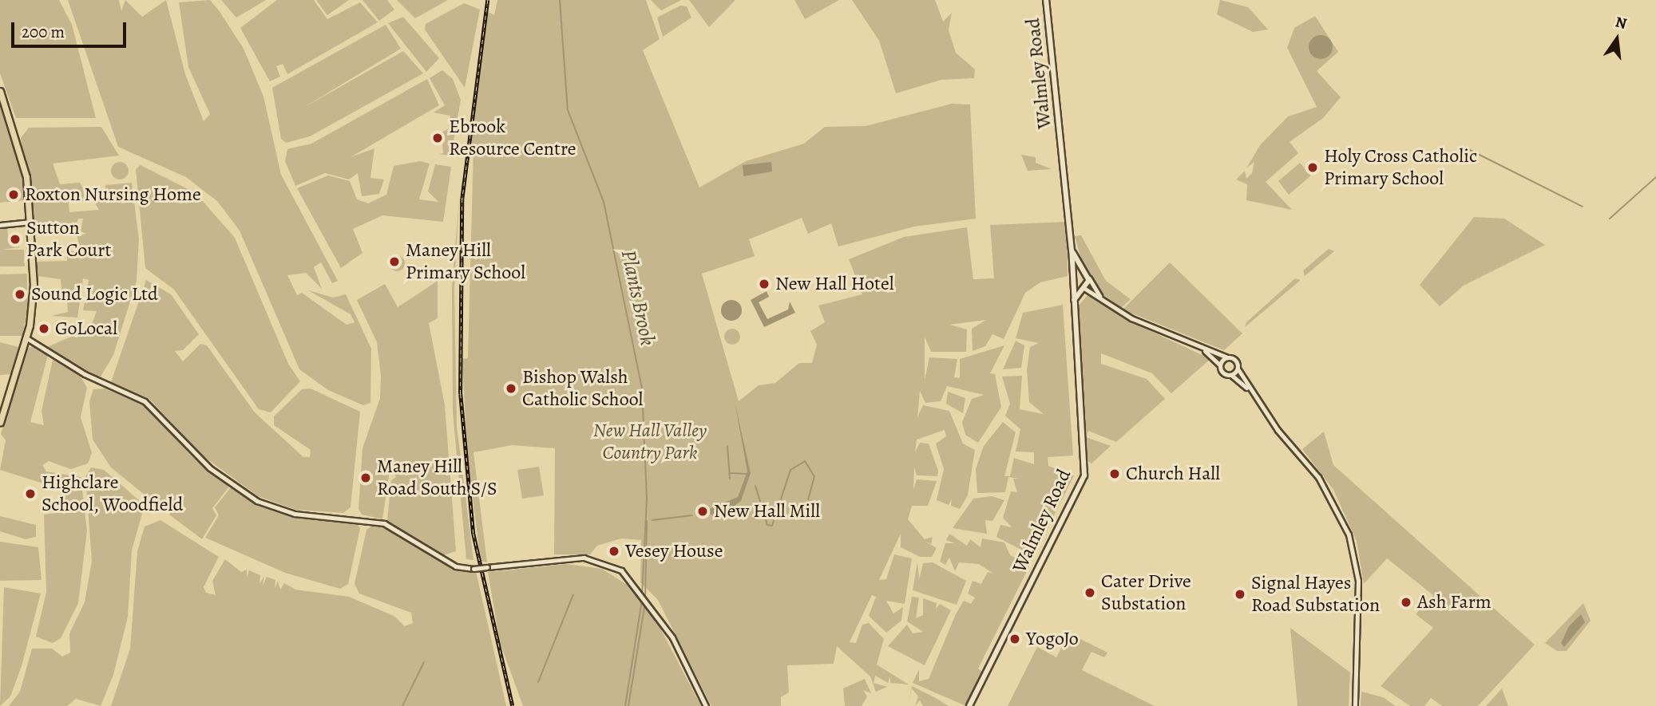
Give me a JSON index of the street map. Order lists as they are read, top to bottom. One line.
{"streets":{"main road":["Walmley Road"]},"water":["Plants Brook"],"parks":["New Hall Valley Country Park"],"places":["Ebrook Resource Centre","Holy Cross Catholic Primary School","Roxton Nursing Home","Sutton Park Court","Maney Hill Primary School","New Hall Hotel","Sound Logic Ltd","GoLocal","Bishop Walsh Catholic School","Church Hall","Maney Hill Road South S/S","Highclare School, Woodfield","New Hall Mill","Vesey House","Cater Drive Substation","Signal Hayes Road Substation","Ash Farm","YogoJo"],"scale_bar":"200 m","north":"top"}
